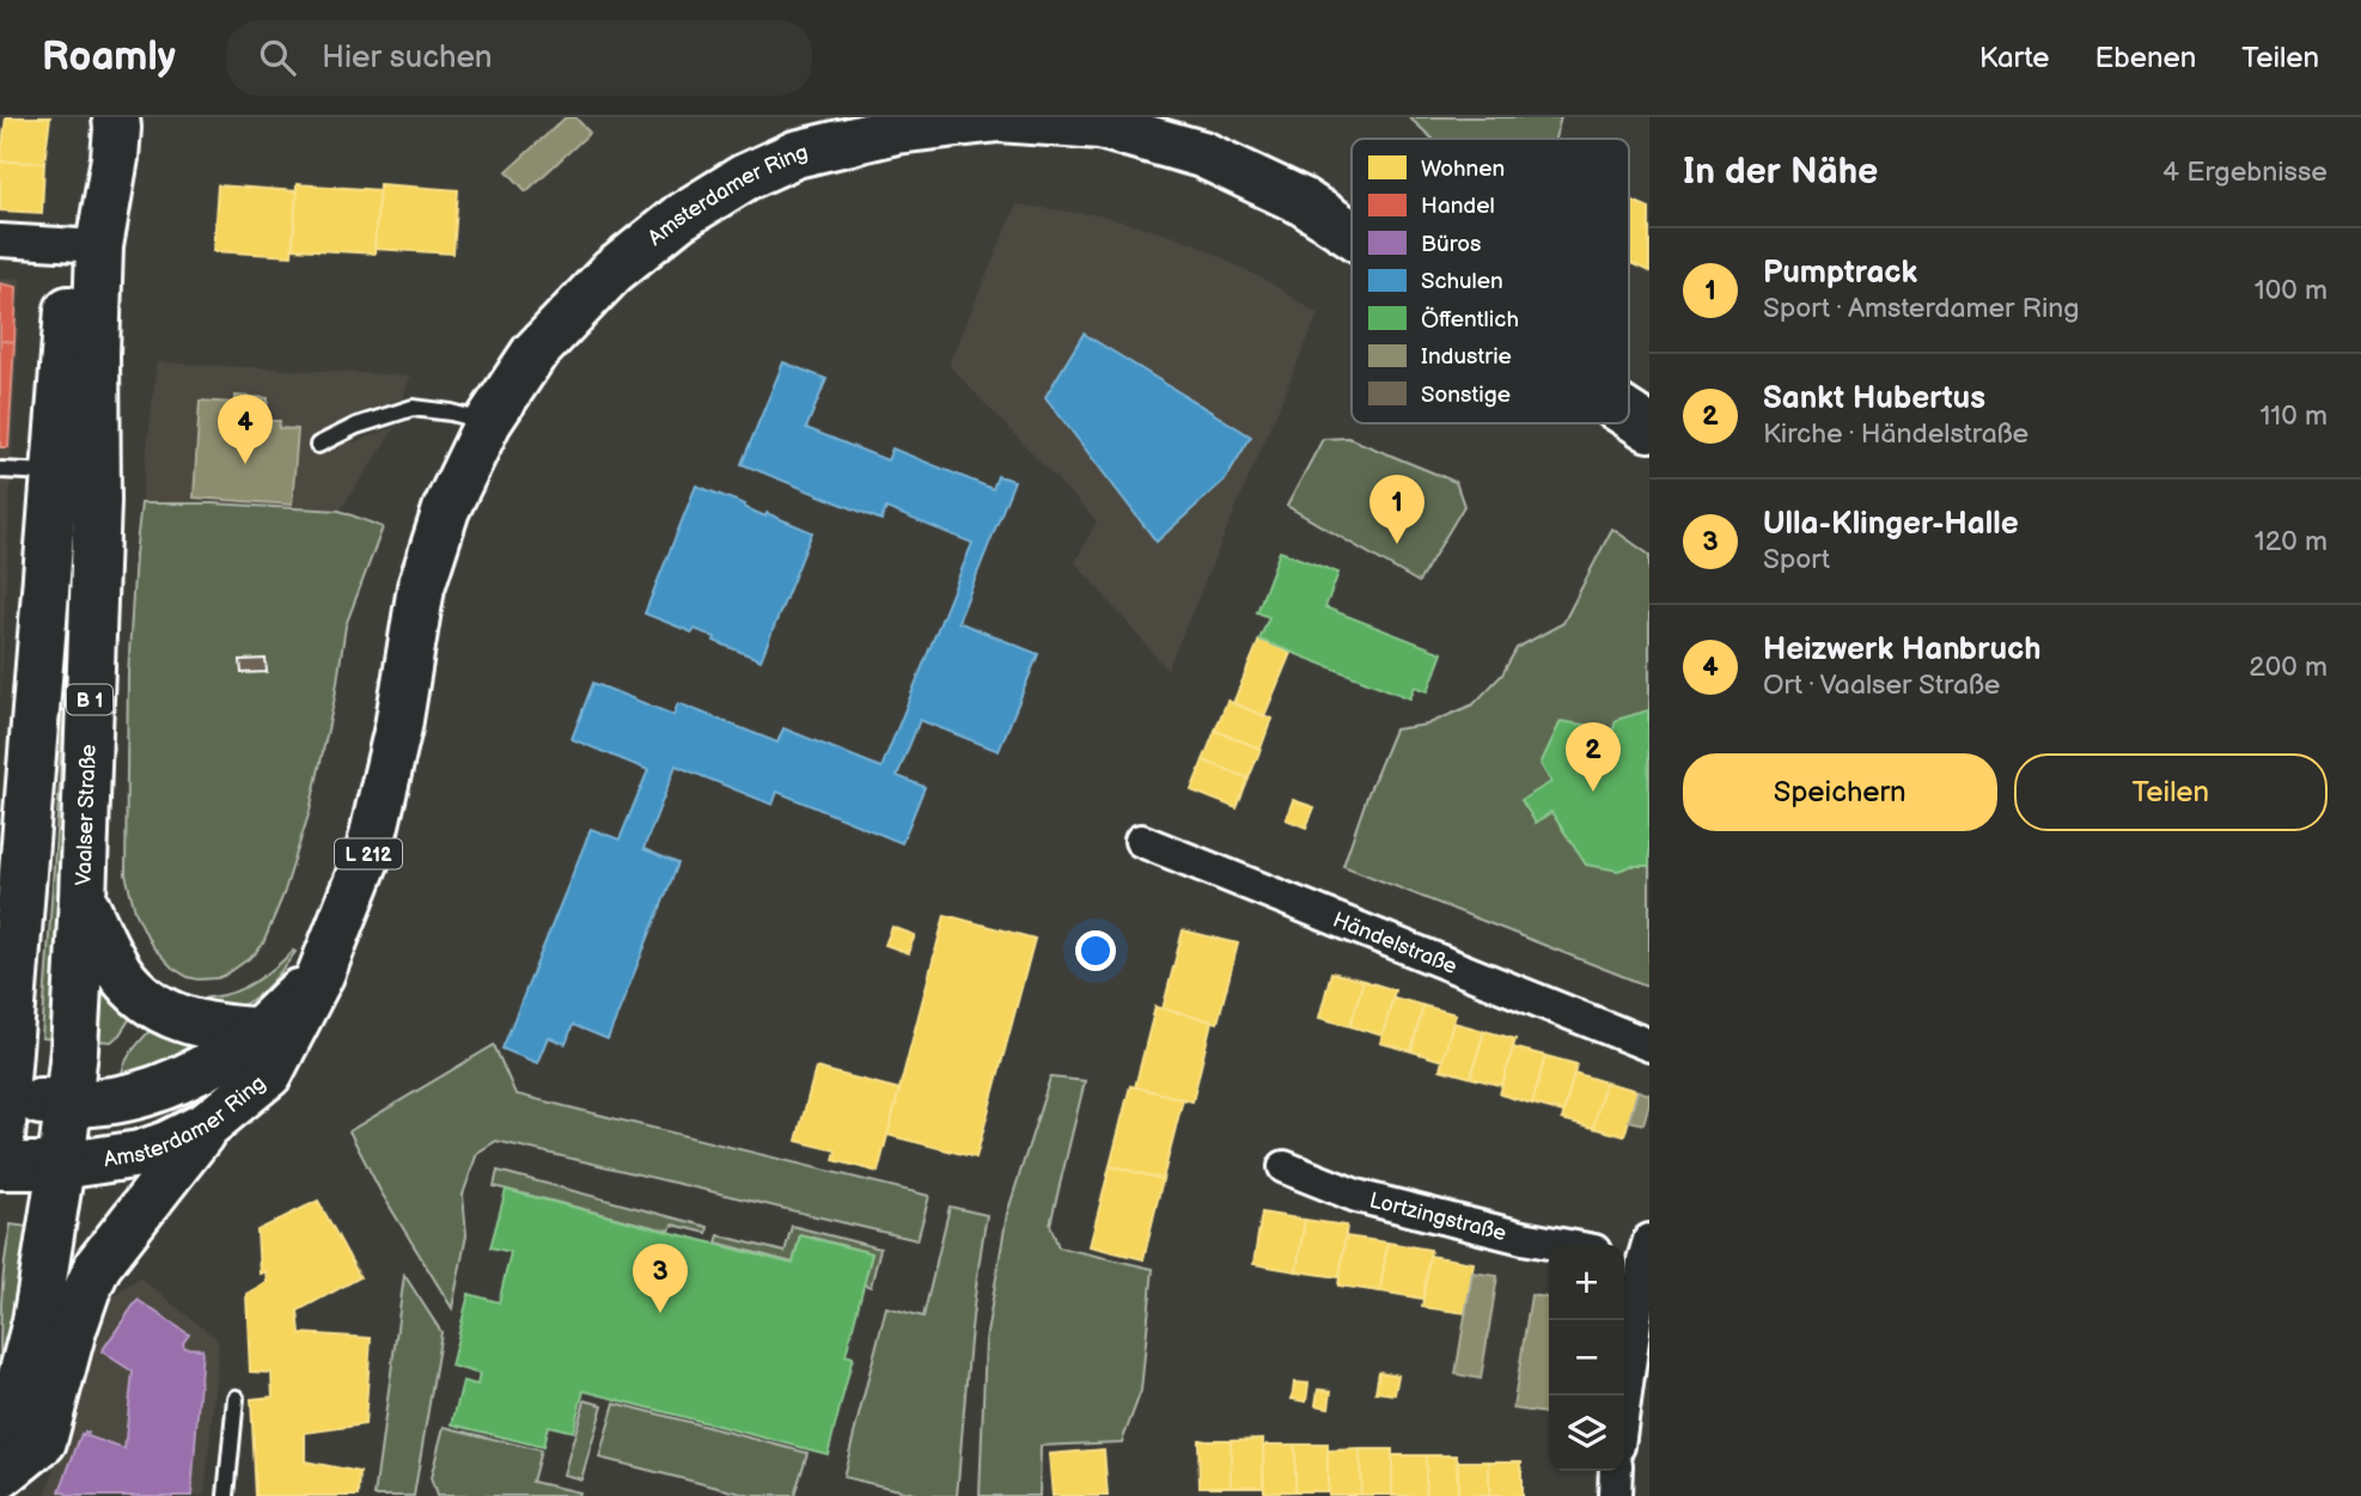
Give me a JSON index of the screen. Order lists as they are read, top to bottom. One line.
{"streets":{"main road":["Amsterdamer Ring","B 1","Vaalser Straße","L 212"],"street":["Händelstraße","Lortzingstraße"]},"crossings":[["Amsterdamer Ring","Vaalser Straße"]],"legend":["Wohnen","Handel","Büros","Schulen","Öffentlich","Industrie","Sonstige"],"page":{"header":"Roamly","search":"Hier suchen","nav":["Karte","Ebenen","Teilen"],"heading":["In der Nähe","4 Ergebnisse"],"list":[{"mark":"1","name":"Pumptrack","note":"Sport · Amsterdamer Ring","value":"100 m"},{"mark":"2","name":"Sankt Hubertus","note":"Kirche · Händelstraße","value":"110 m"},{"mark":"3","name":"Ulla-Klinger-Halle","note":"Sport","value":"120 m"},{"mark":"4","name":"Heizwerk Hanbruch","note":"Ort · Vaalser Straße","value":"200 m"}],"pins":["4","1","2","3"],"buttons":["Speichern","Teilen"],"map_buttons":["+","−"]}}
